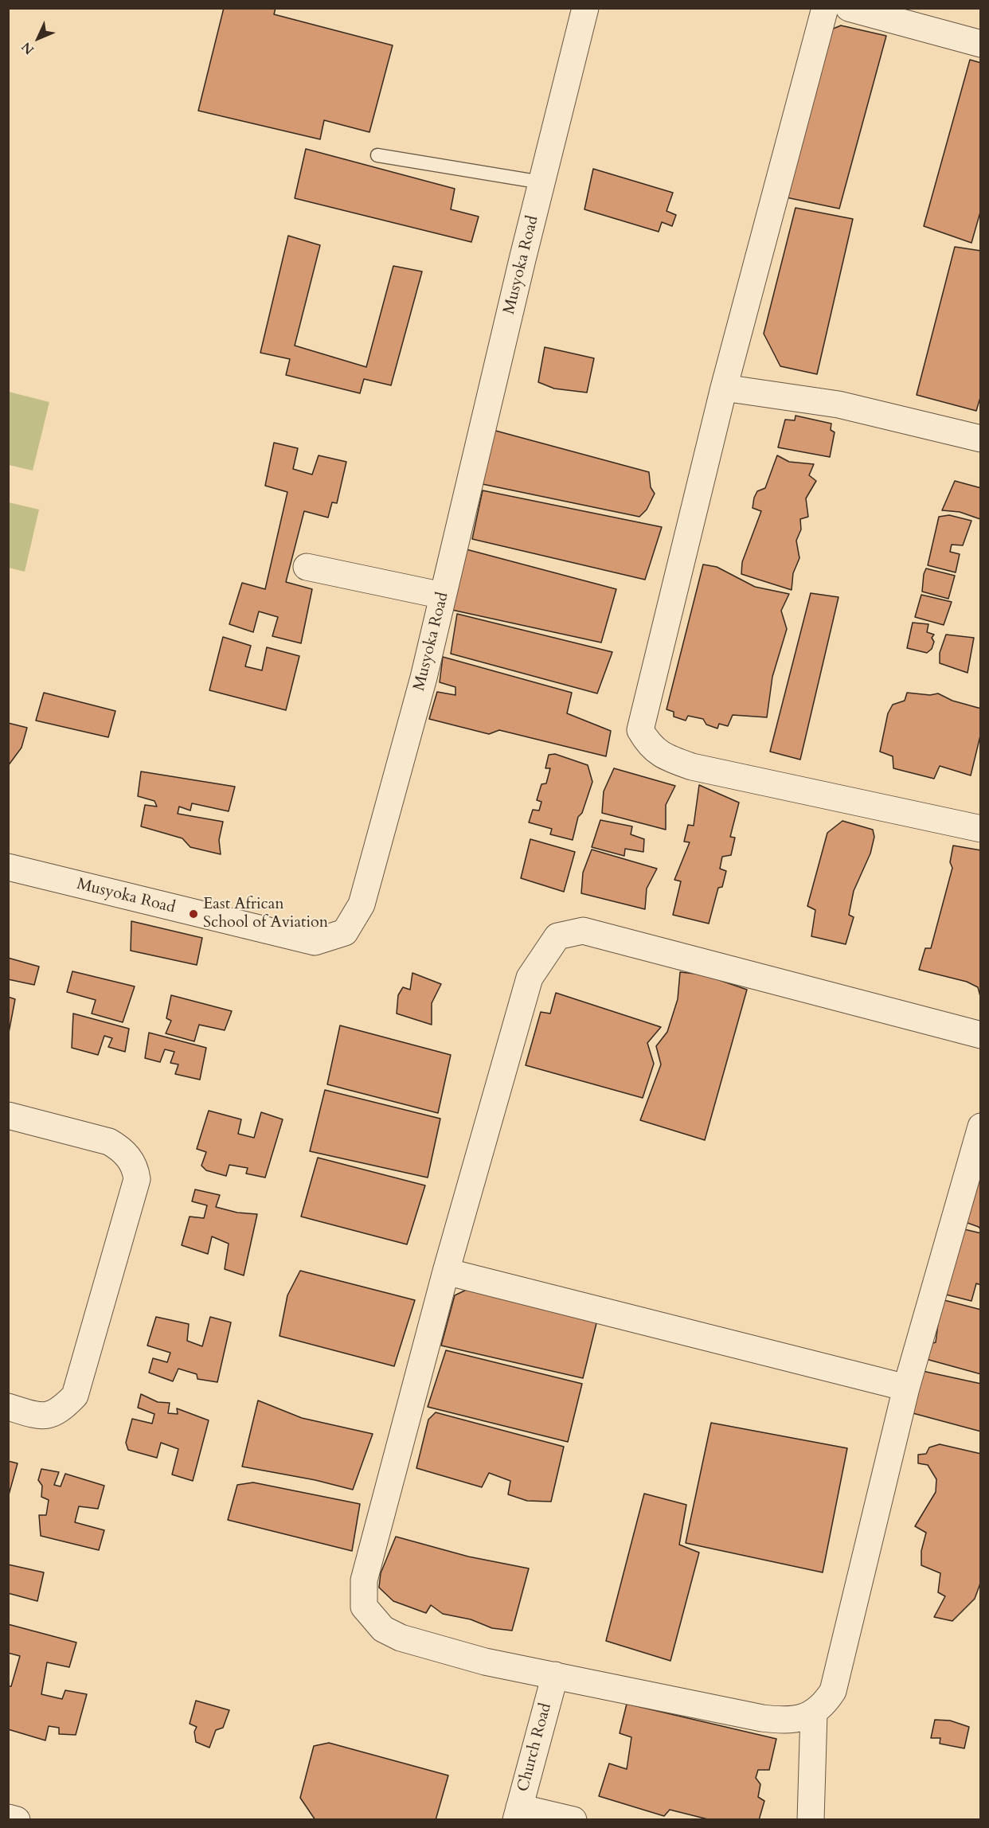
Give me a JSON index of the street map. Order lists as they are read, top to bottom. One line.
{"streets":{"street":["Musyoka Road","Church Road"]},"places":["East African School of Aviation"],"north":"bottom left"}
